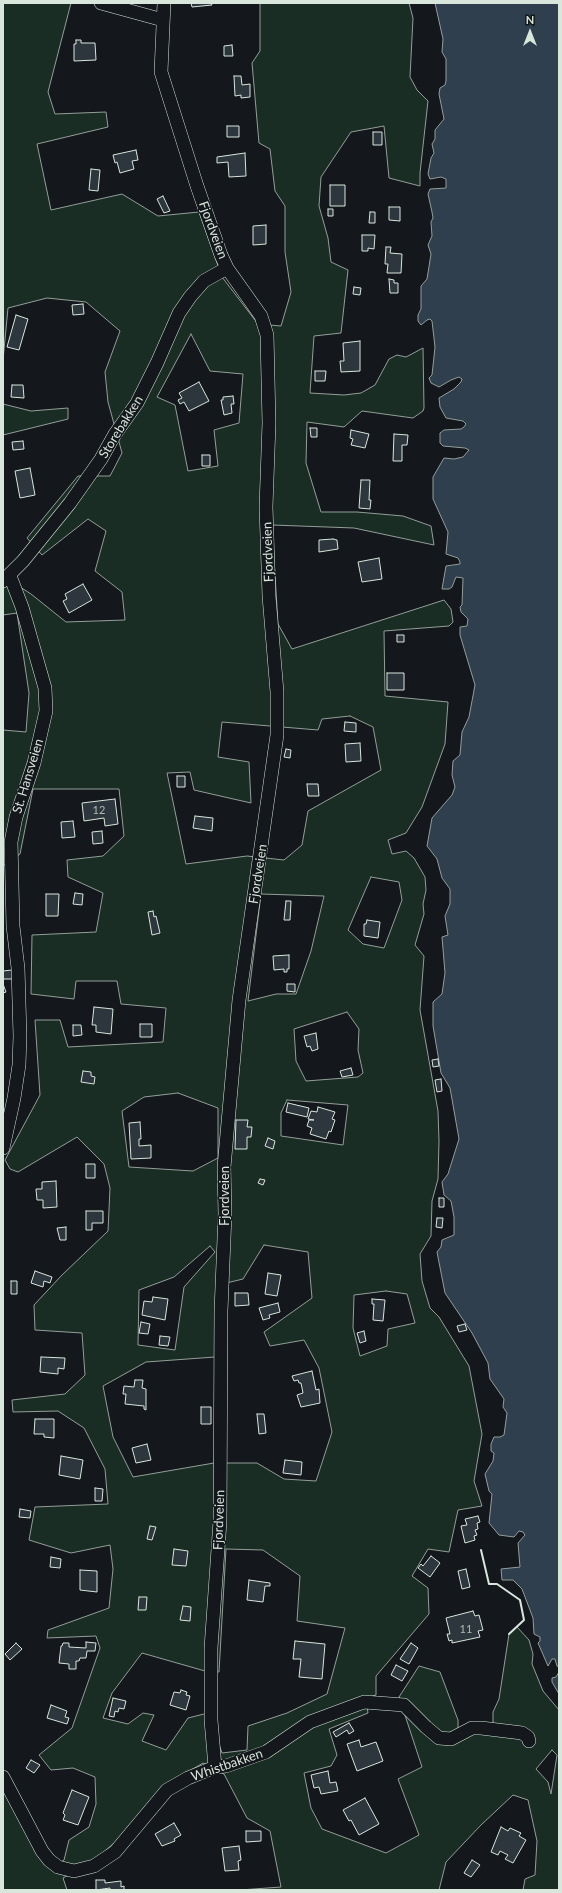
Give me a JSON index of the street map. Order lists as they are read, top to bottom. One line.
{"streets":{"street":["Fjordveien","Storebakken","St. Hansveien","Whistbakken"]},"crossings":[["Fjordveien","Storebakken"],["Fjordveien","Whistbakken"],["Storebakken","St. Hansveien"]],"house_numbers":["12","11"],"north":"top"}
